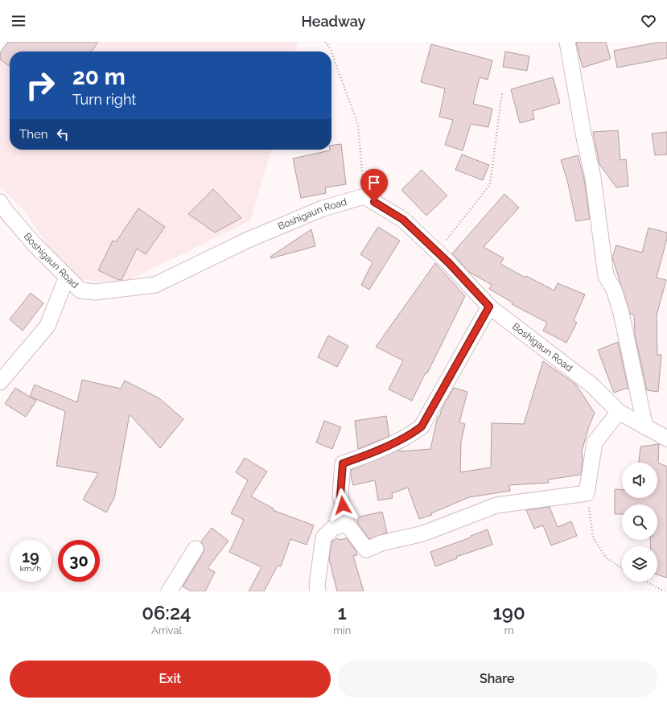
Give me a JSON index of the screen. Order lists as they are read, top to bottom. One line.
{"streets":{"street":["Boshigaun Road"]},"page":{"header":"Headway","turn":["20 m","Turn right"],"then":"Then","speed":"19 km/h","limit":"30","eta":["06:24","Arrival","1","min","190","m"],"buttons":["Exit","Share"]}}
